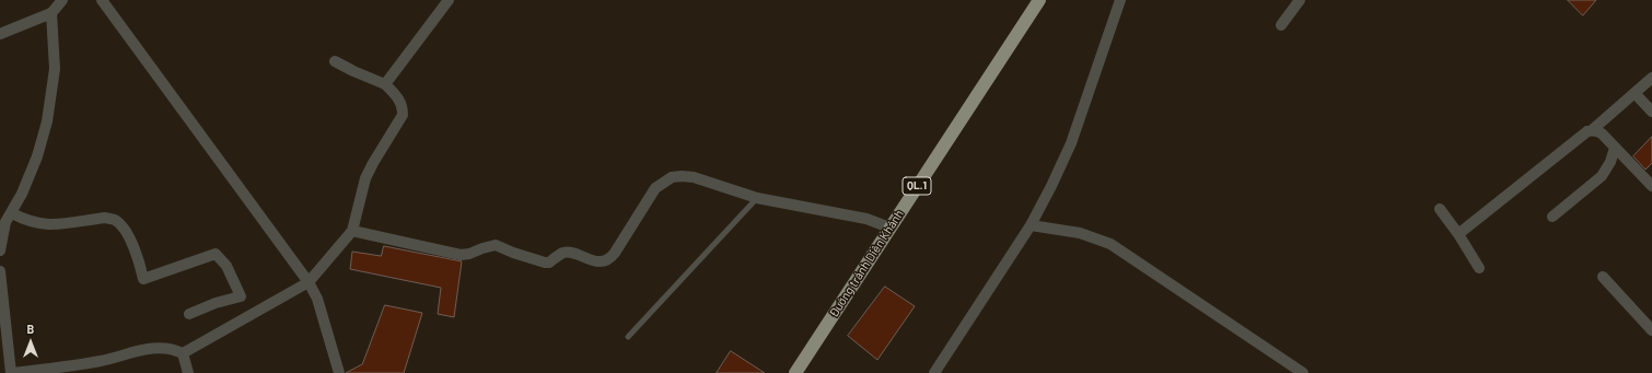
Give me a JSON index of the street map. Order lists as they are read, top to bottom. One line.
{"streets":{"highway":["QL.1","Đường tránh Diên Khánh"]},"north":"top"}
